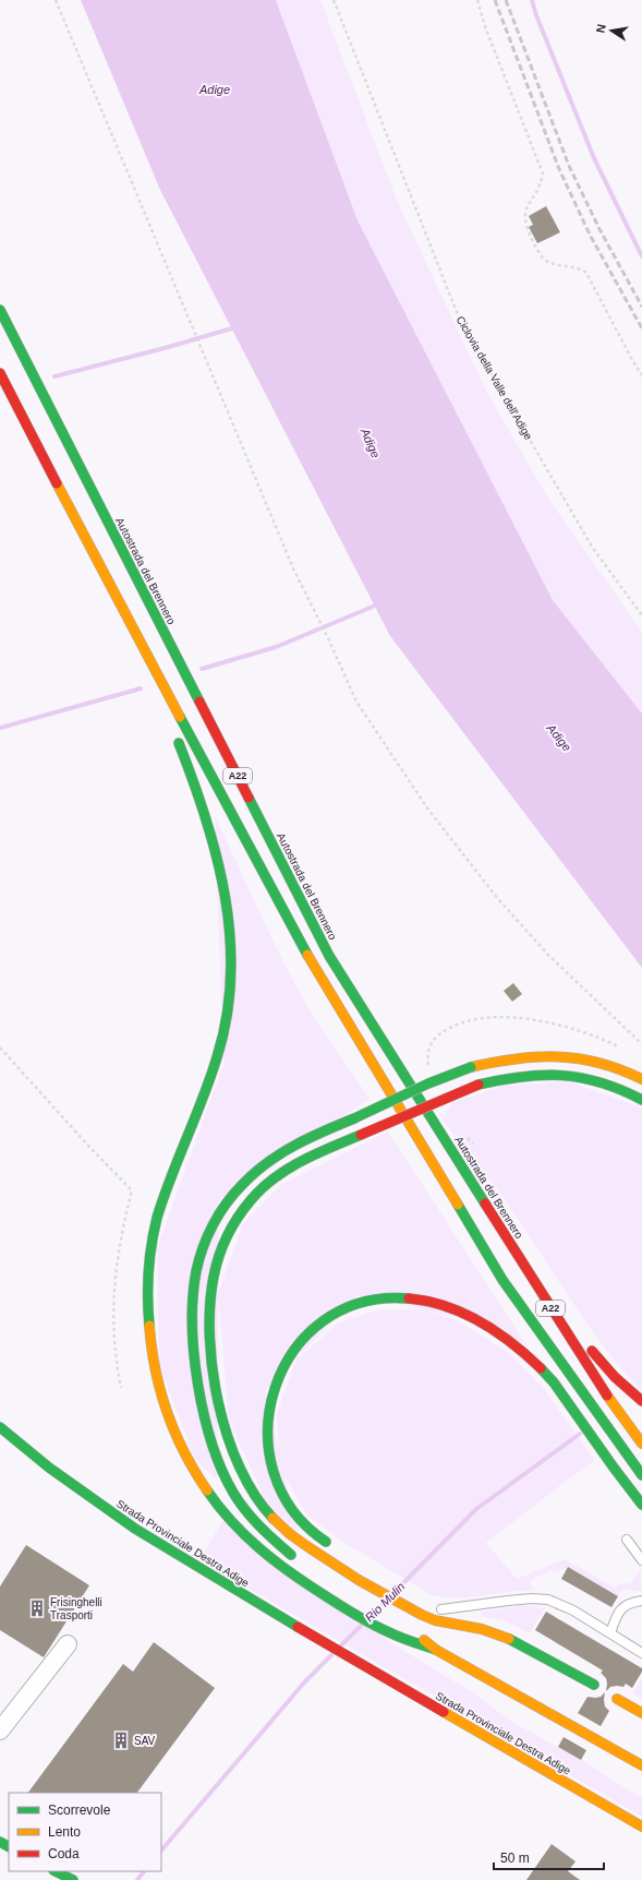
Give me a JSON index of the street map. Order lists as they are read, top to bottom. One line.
{"streets":{"main road":["Autostrada del Brennero","A22","Strada Provinciale Destra Adige"],"path":["Ciclovia della Valle dell'Adige"]},"water":["Adige","Rio Mulin"],"places":{"building":["Frisinghelli Trasporti","SAV"]},"legend":["Scorrevole","Lento","Coda"],"scale_bar":"50 m","north":"left"}
